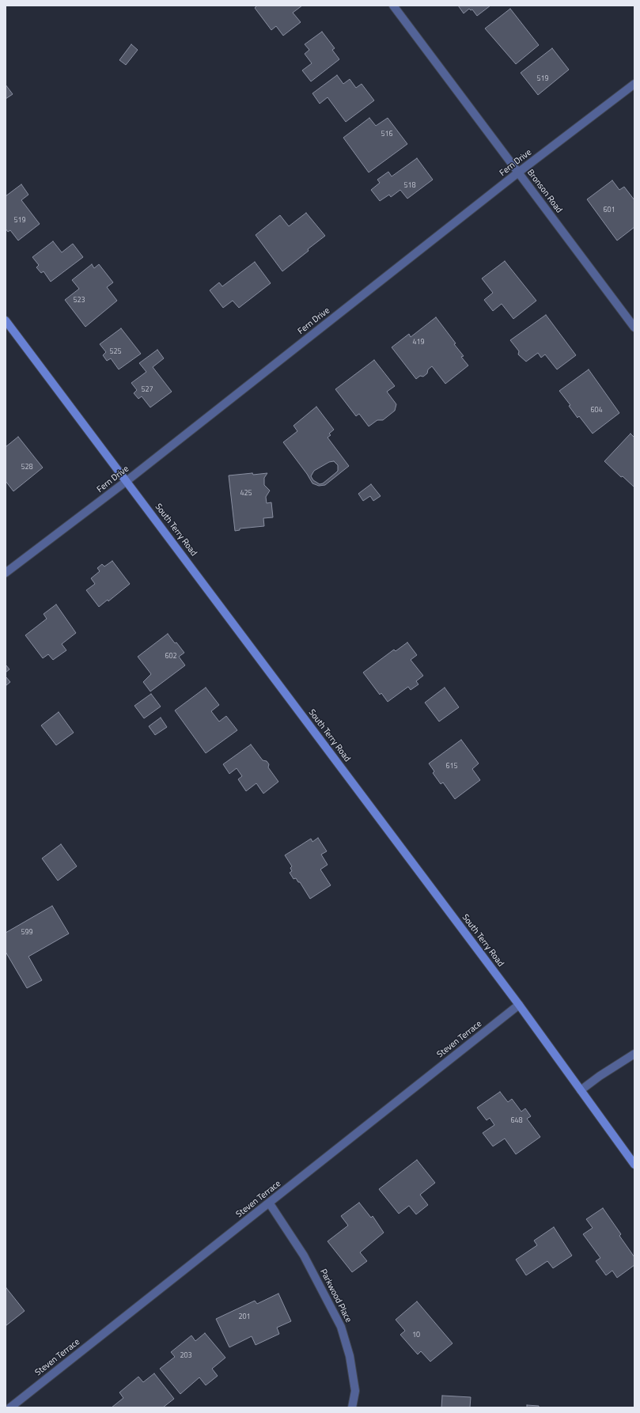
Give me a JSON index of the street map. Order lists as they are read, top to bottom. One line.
{"streets":{"street":["Fern Drive","Bronson Road","South Terry Road","Steven Terrace","Parkwood Place"]},"crossings":[["Fern Drive","Bronson Road"],["Fern Drive","South Terry Road"],["South Terry Road","Steven Terrace"],["Steven Terrace","Parkwood Place"]],"house_numbers":["519","516","518","601","519","523","419","525","527","604","528","425","602","615","599","648","201","10","203"]}
